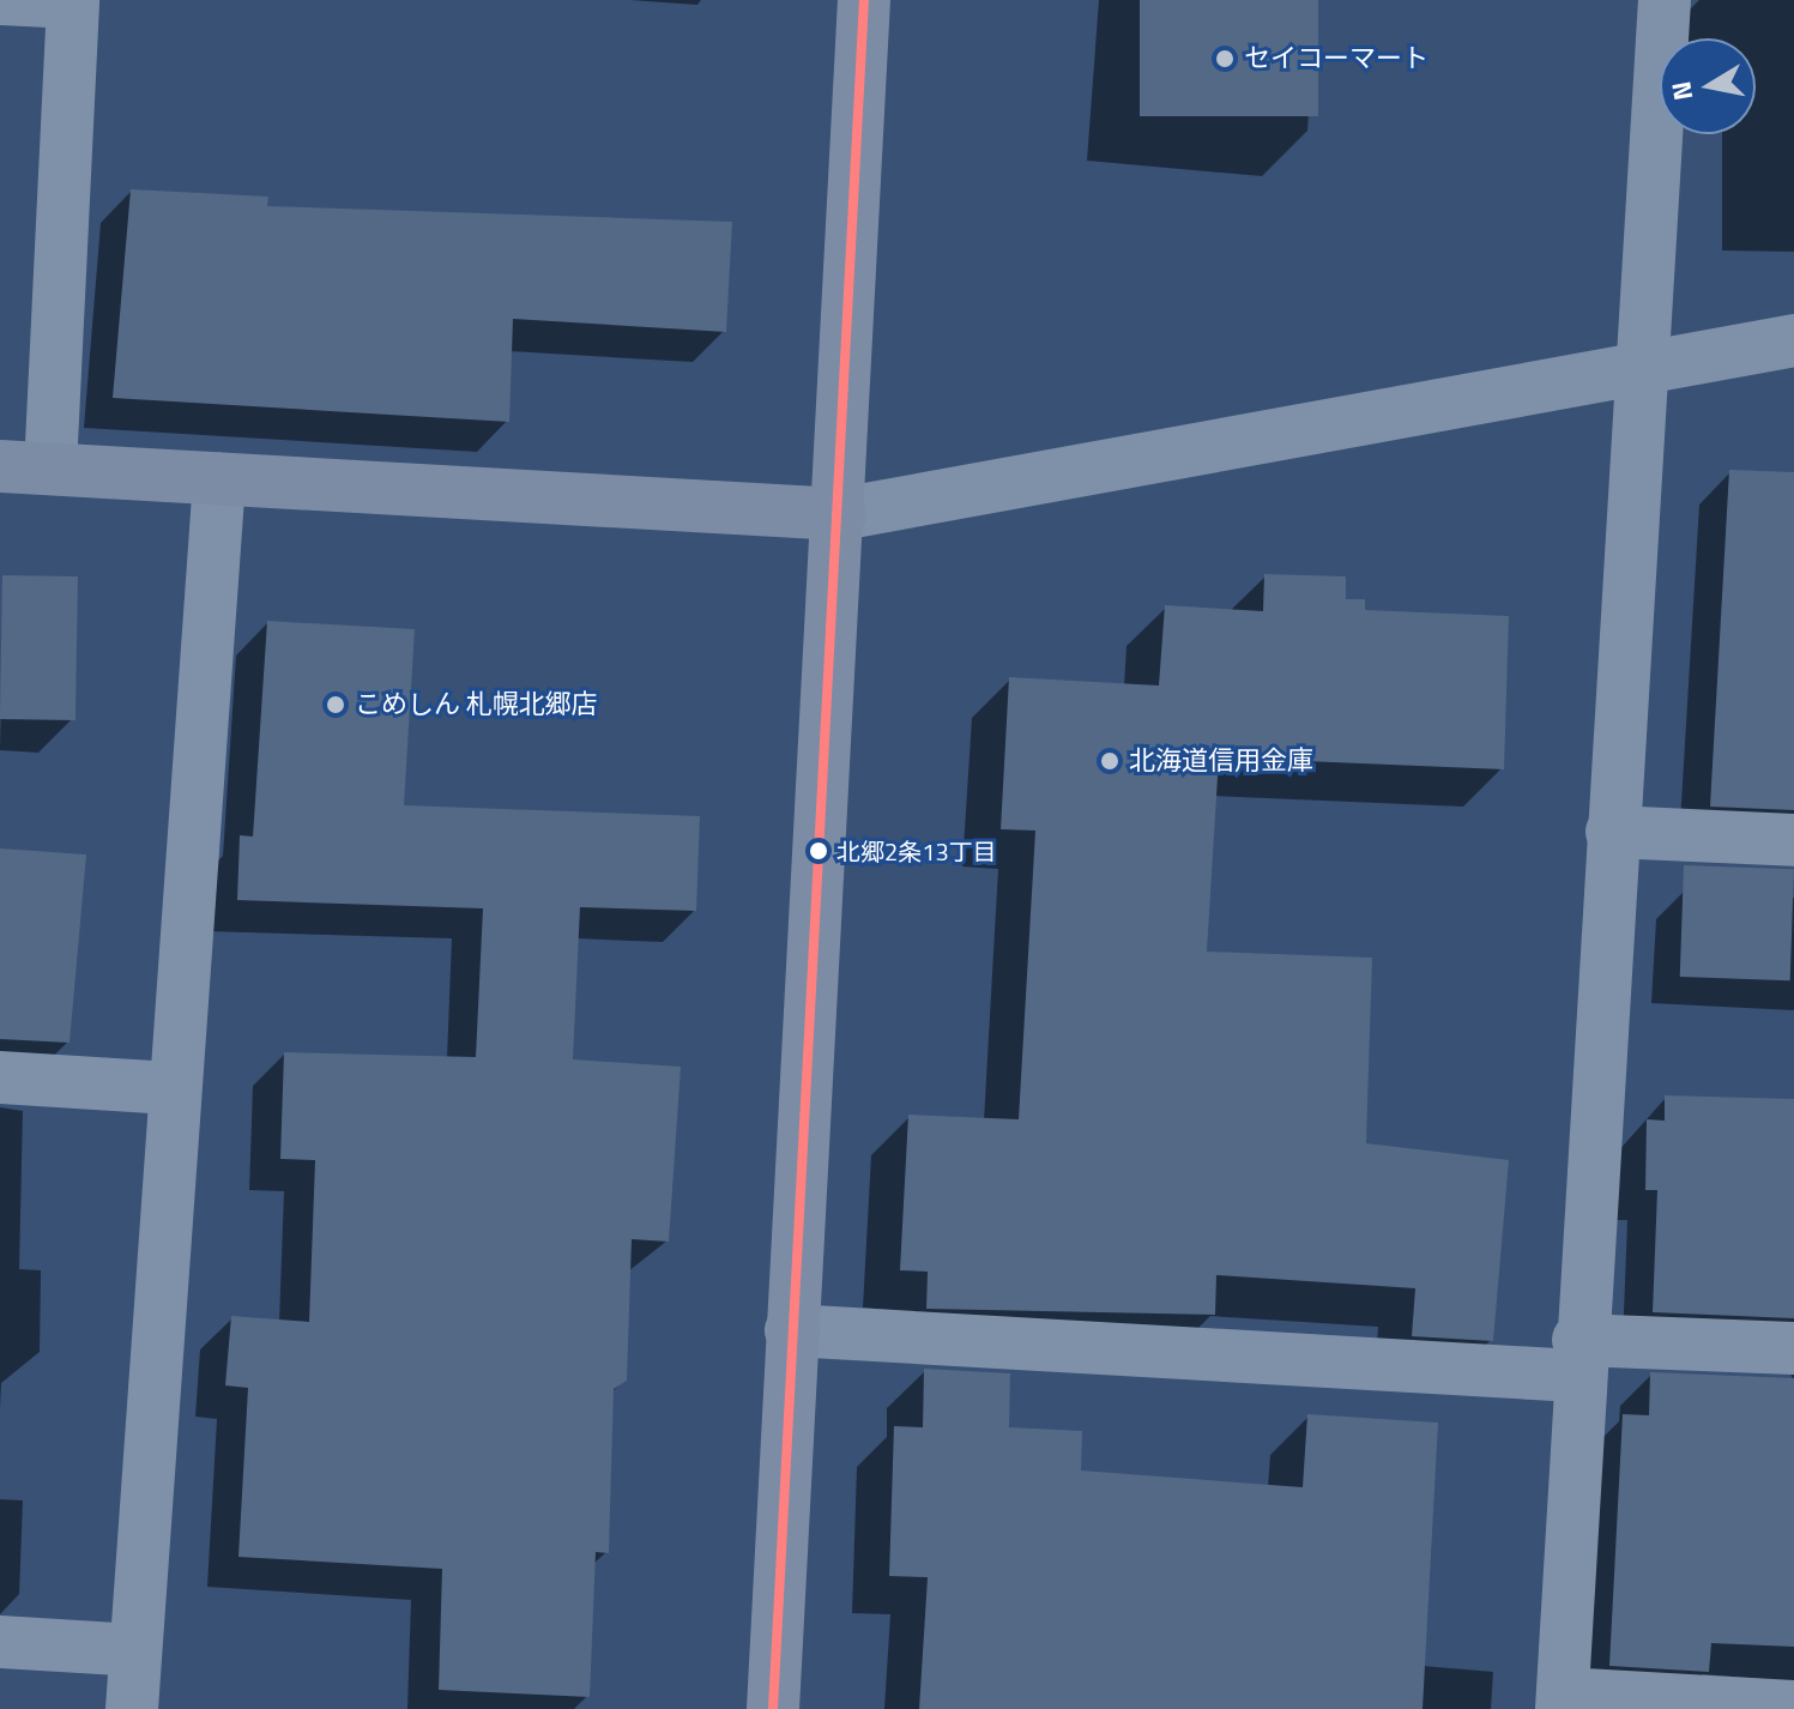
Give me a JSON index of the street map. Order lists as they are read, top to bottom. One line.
{"places":["セイコーマート","こめしん 札幌北郷店","北海道信用金庫","北郷2条13丁目"],"north":"left"}
